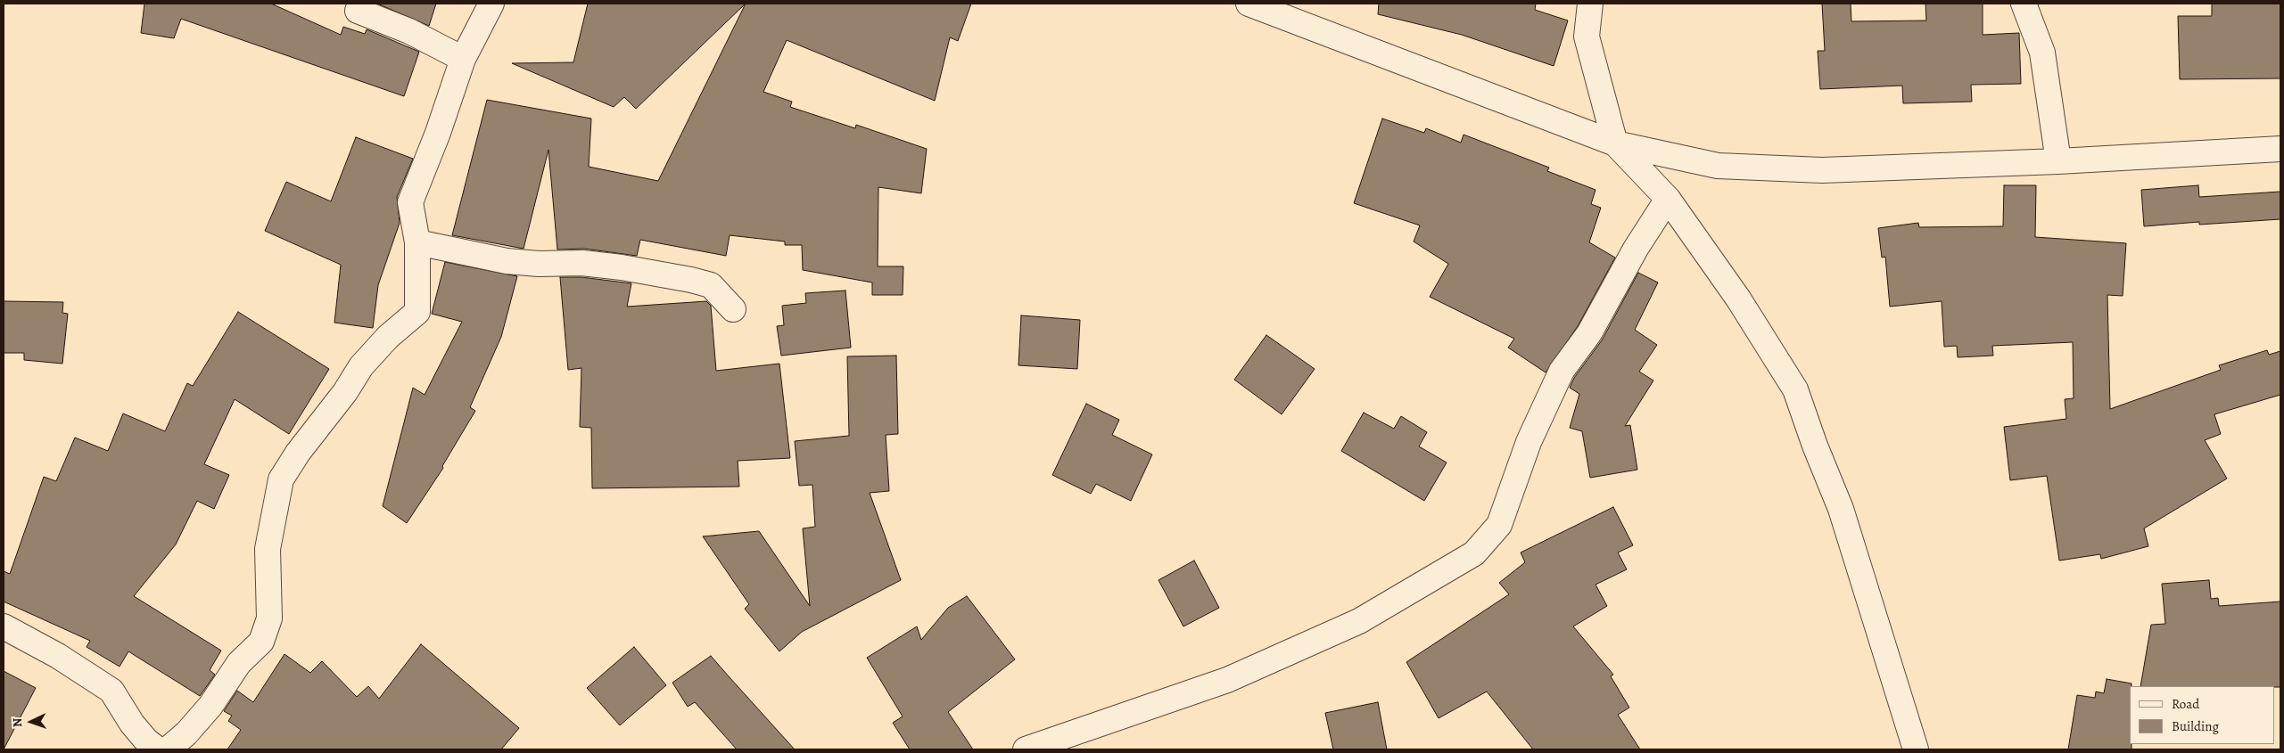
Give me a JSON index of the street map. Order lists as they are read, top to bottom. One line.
{"legend":["Road","Building"],"north":"left"}
